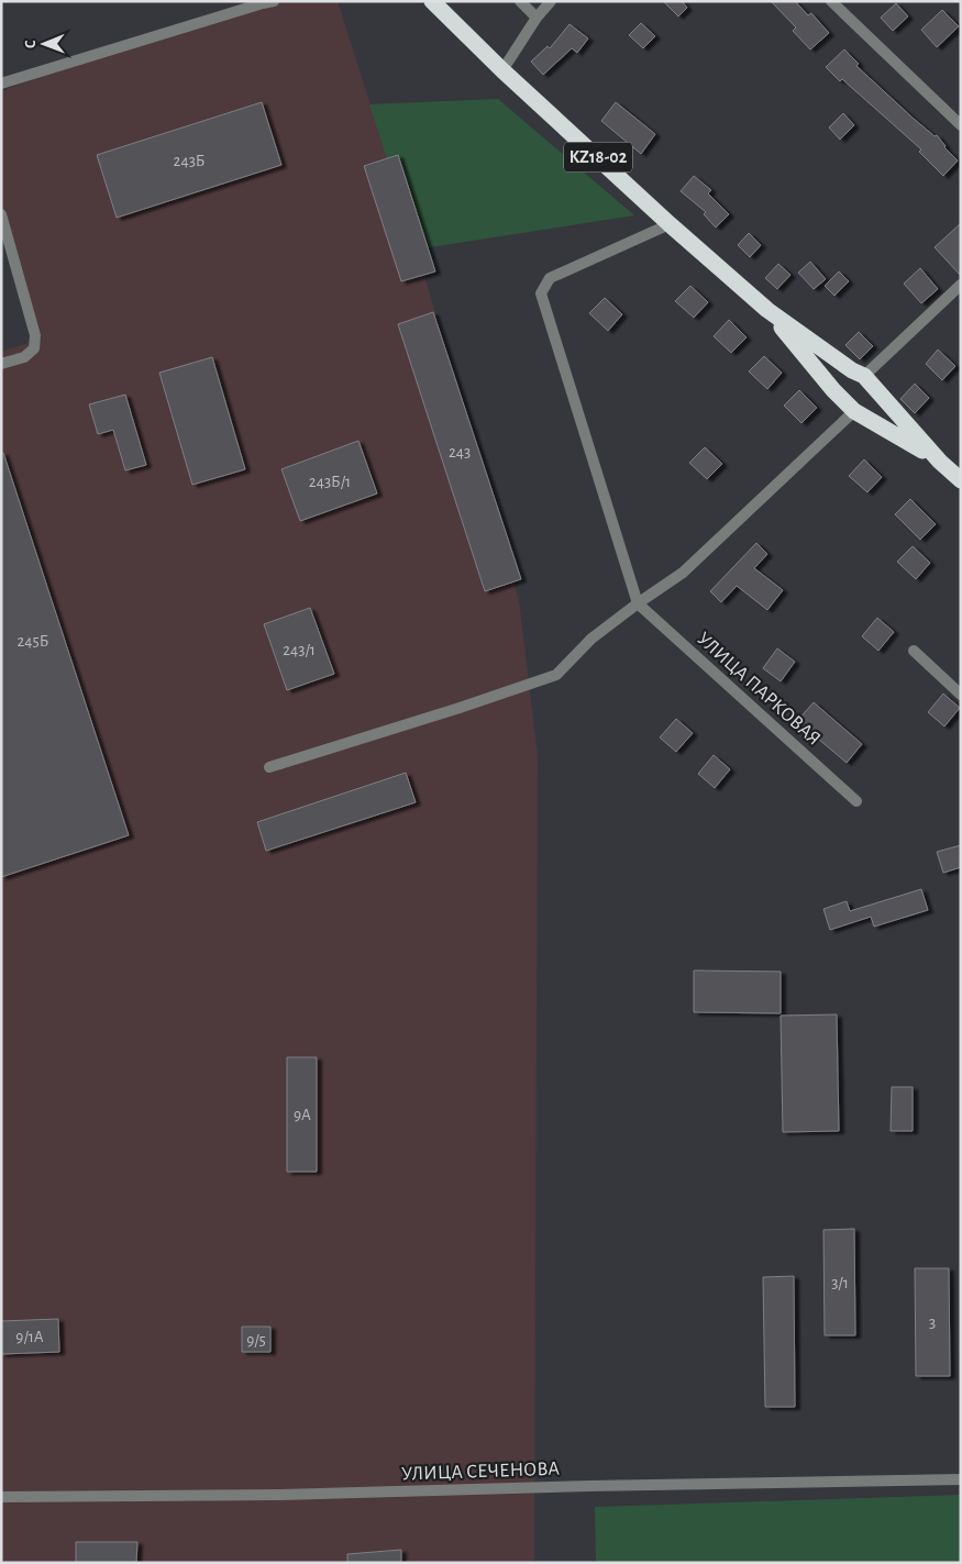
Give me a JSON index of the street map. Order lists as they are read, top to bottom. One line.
{"streets":{"highway":["KZ18-02"],"street":["УЛИЦА ПАРКОВАЯ","УЛИЦА СЕЧЕНОВА"]},"house_numbers":["243Б","243","243Б/1","245Б","243/1","9А","3/1","3","9/1А","9/5"],"north":"left"}
